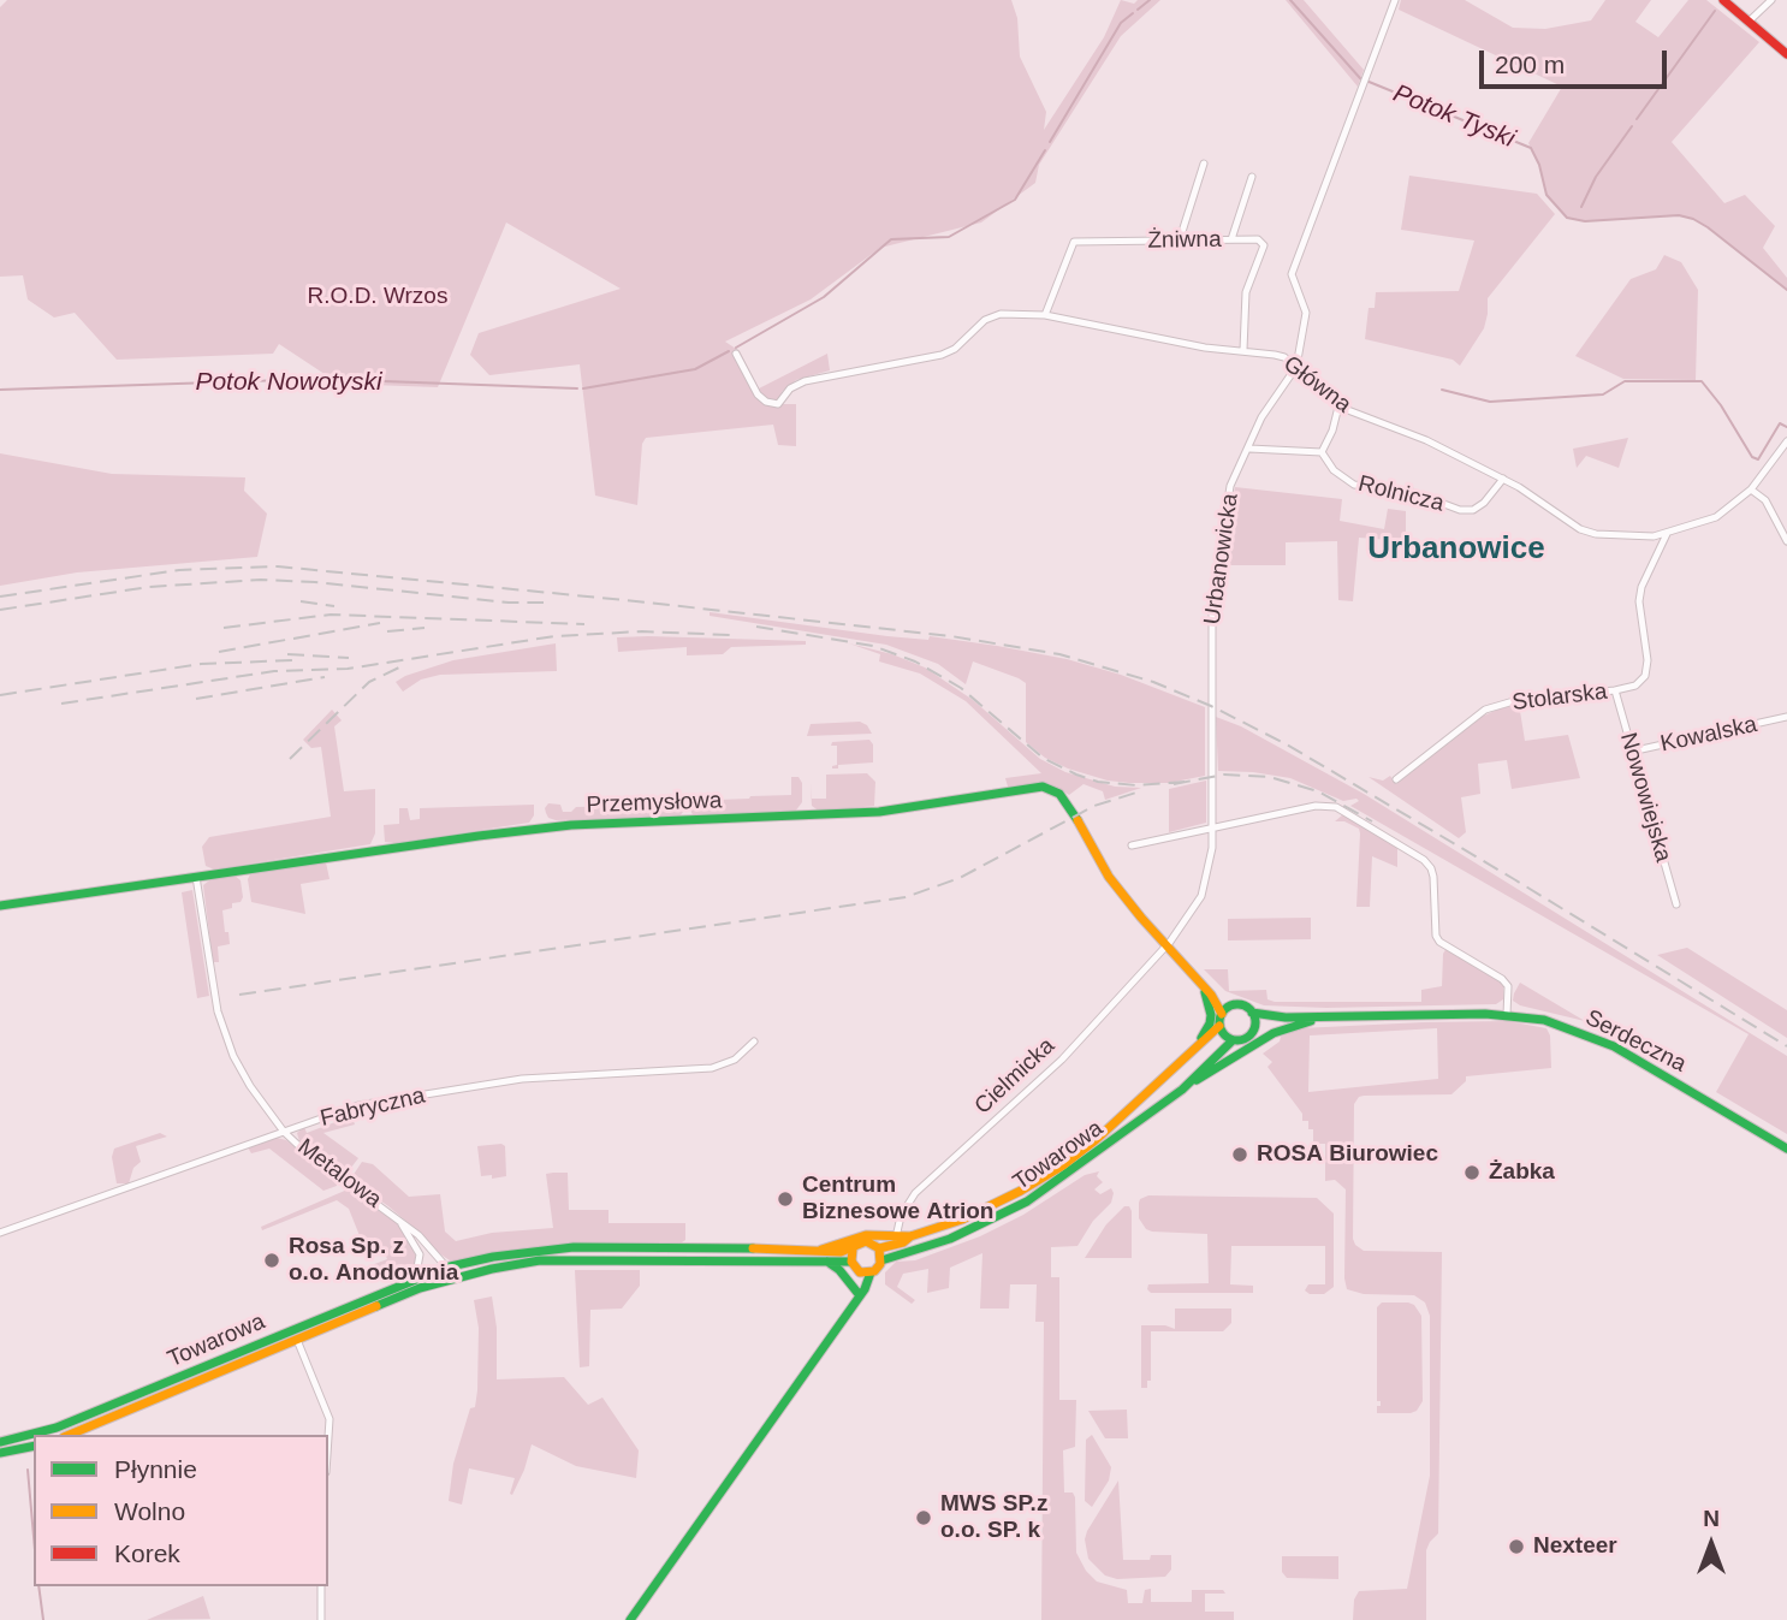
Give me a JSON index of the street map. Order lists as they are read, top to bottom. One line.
{"streets":{"main road":["Przemysłowa","Serdeczna","Towarowa"],"street":["Żniwna","Główna","Rolnicza","Urbanowicka","Stolarska","Kowalska","Nowowiejska","Cielmicka","Fabryczna","Metalowa"]},"crossings":[["Żniwna","Główna"],["Główna","Rolnicza"],["Główna","Urbanowicka"],["Główna","Stolarska"],["Urbanowicka","Przemysłowa"],["Urbanowicka","Cielmicka"],["Stolarska","Nowowiejska"],["Kowalska","Nowowiejska"],["Przemysłowa","Cielmicka"],["Przemysłowa","Towarowa"],["Przemysłowa","Metalowa"],["Cielmicka","Towarowa"],["Fabryczna","Metalowa"],["Towarowa","Metalowa"]],"districts":["Urbanowice"],"water":["Potok Tyski","Potok Nowotyski"],"parks":["R.O.D. Wrzos"],"places":["ROSA Biurowiec","Żabka","Centrum Biznesowe Atrion","Rosa Sp. z o.o. Anodownia","MWS SP.z o.o. SP. k","Nexteer"],"legend":["Płynnie","Wolno","Korek"],"scale_bar":"200 m","north":"top"}
